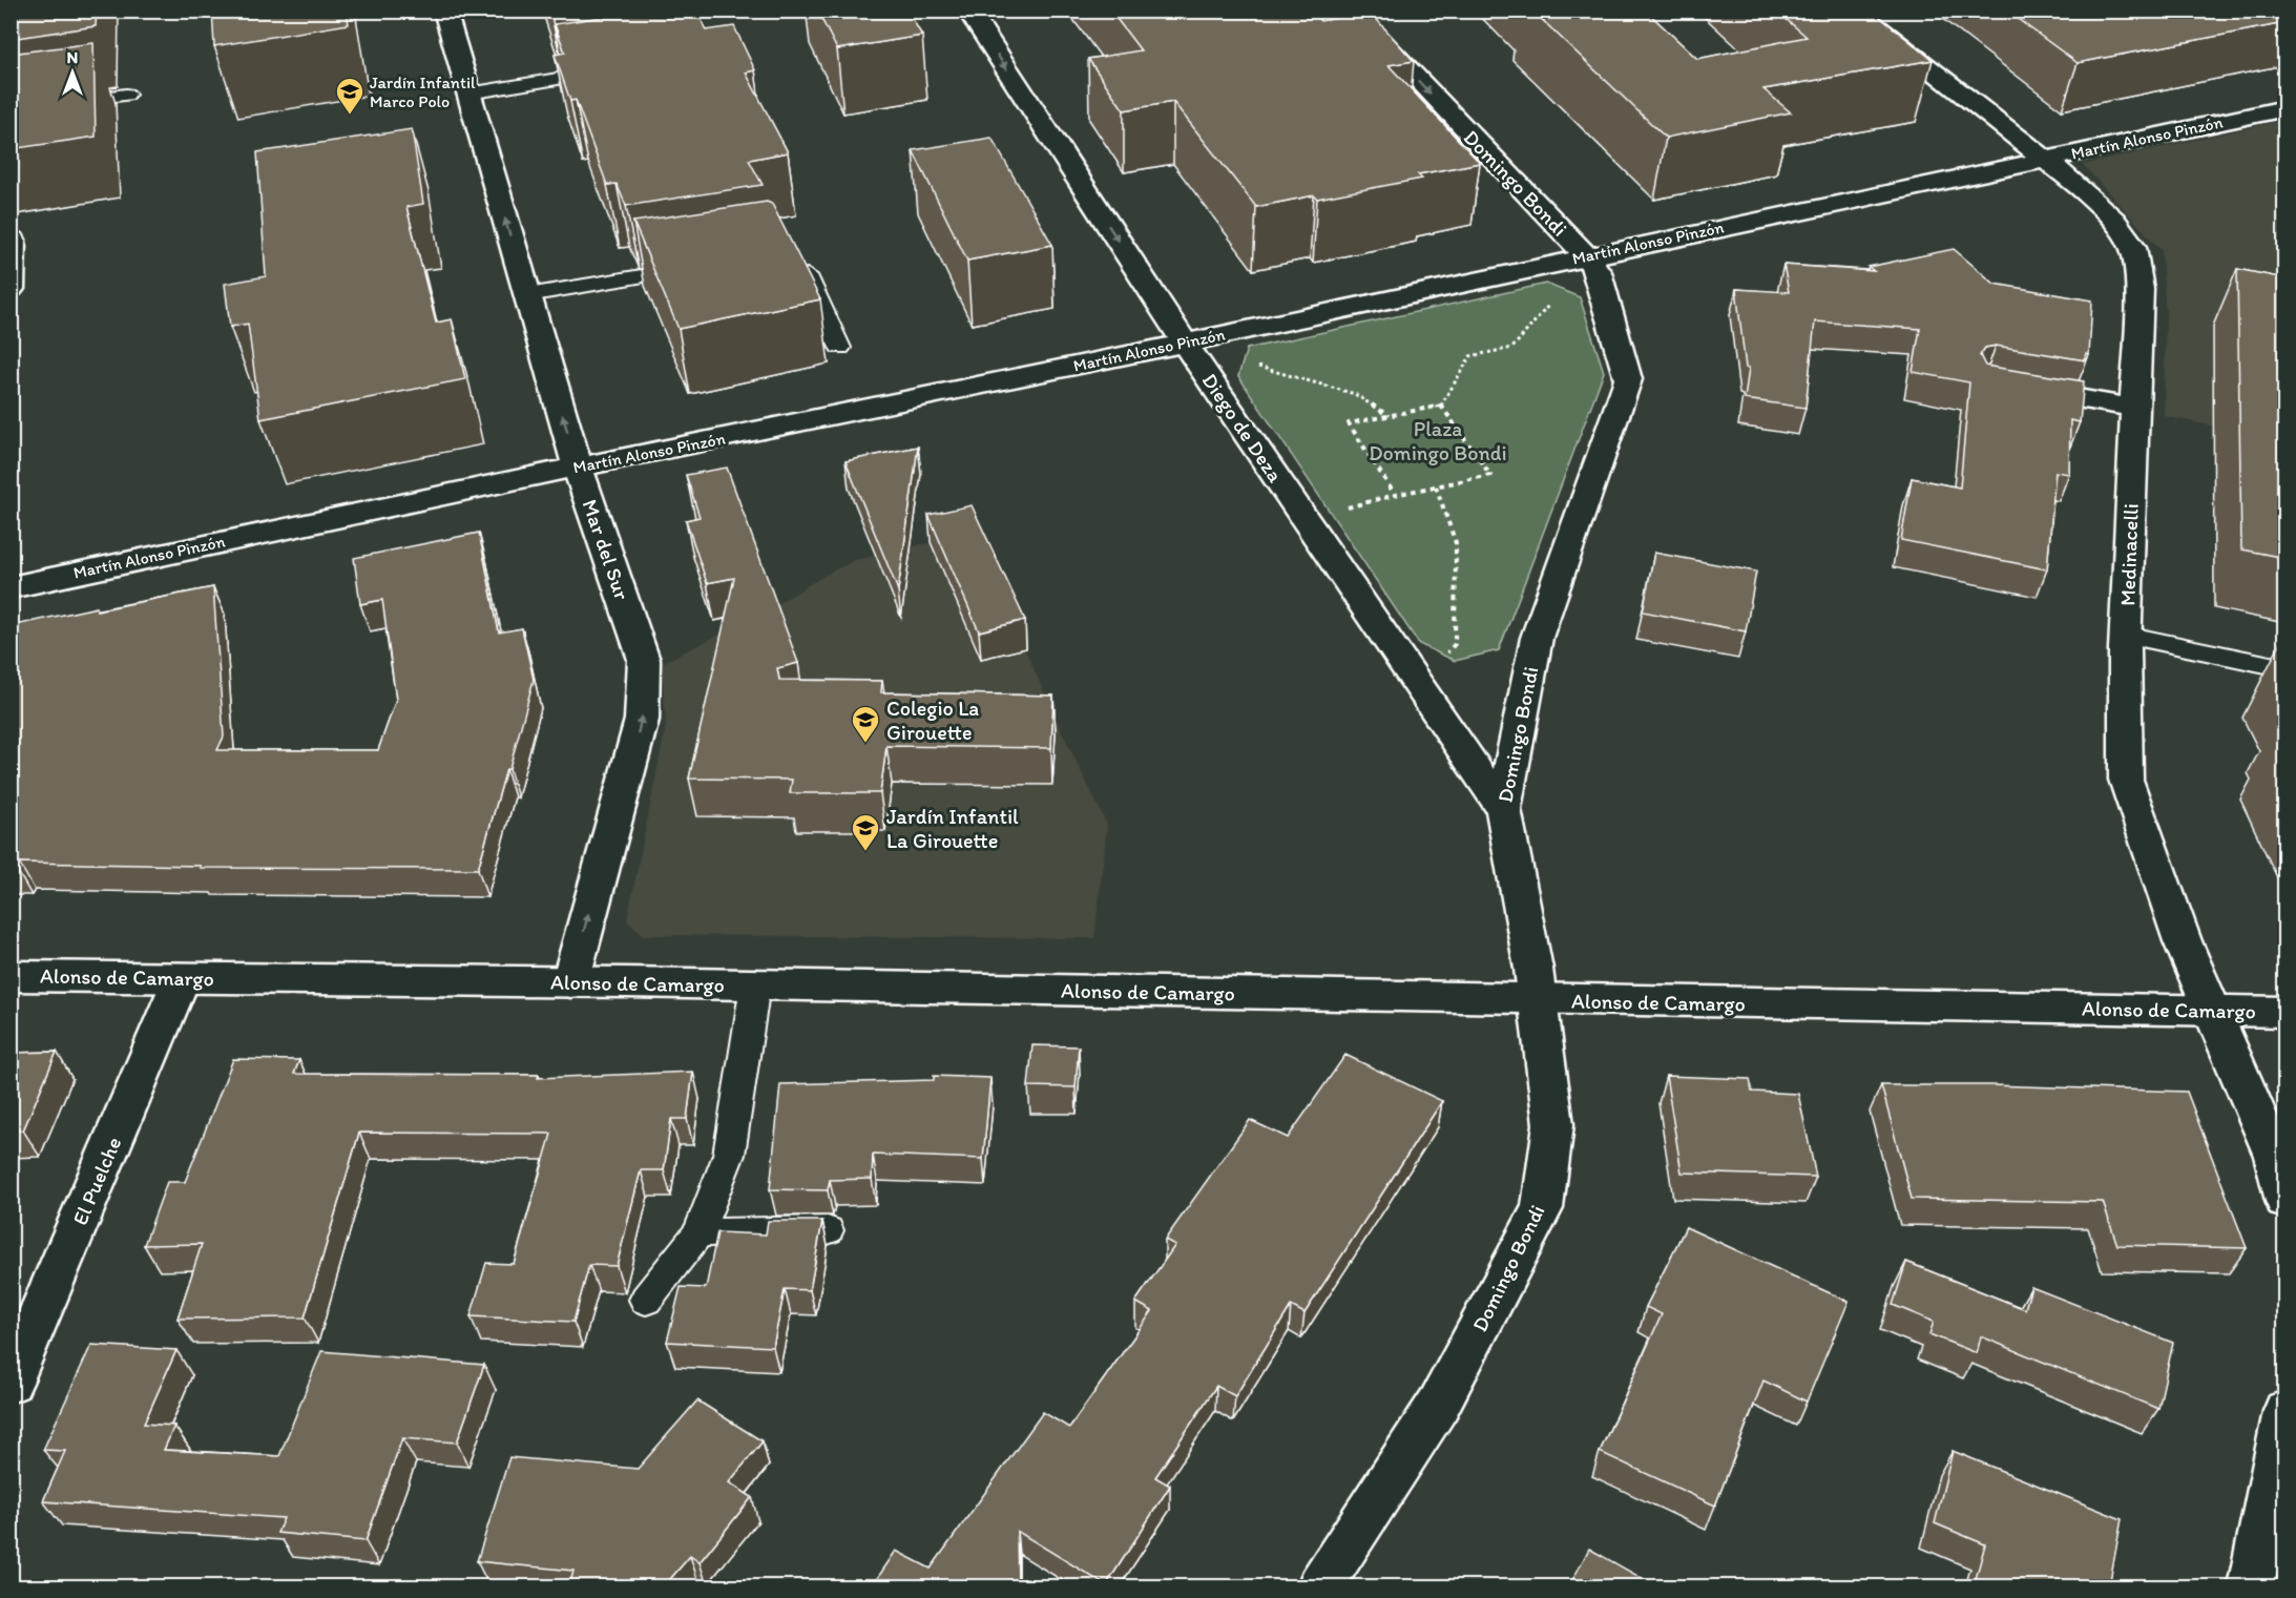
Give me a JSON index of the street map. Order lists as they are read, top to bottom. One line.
{"streets":{"street":["Martín Alonso Pinzón","Domingo Bondi","Diego de Deza","Mar del Sur","Medinacelli","Alonso de Camargo","El Puelche"]},"crossings":[["Martín Alonso Pinzón","Domingo Bondi"],["Martín Alonso Pinzón","Diego de Deza"],["Martín Alonso Pinzón","Mar del Sur"],["Martín Alonso Pinzón","Medinacelli"],["Domingo Bondi","Diego de Deza"],["Domingo Bondi","Alonso de Camargo"],["Mar del Sur","Alonso de Camargo"],["Medinacelli","Alonso de Camargo"],["Alonso de Camargo","El Puelche"]],"one_way":["Diego de Deza","Mar del Sur"],"parks":["Plaza Domingo Bondi"],"places":{"school or university":["Jardín Infantil Marco Polo","Colegio La Girouette","Jardín Infantil La Girouette"]},"north":"top"}
